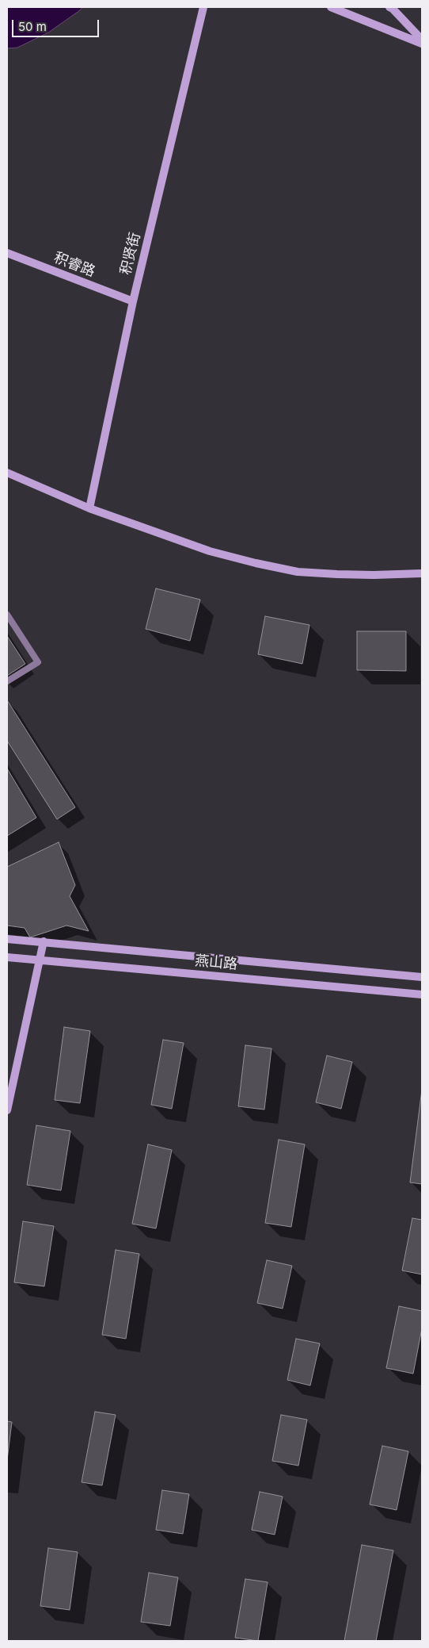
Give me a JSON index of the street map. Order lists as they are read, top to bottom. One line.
{"streets":{"street":["积贤街","积睿路","燕山路"]},"crossings":[["积贤街","积睿路"]],"scale_bar":"50 m"}
